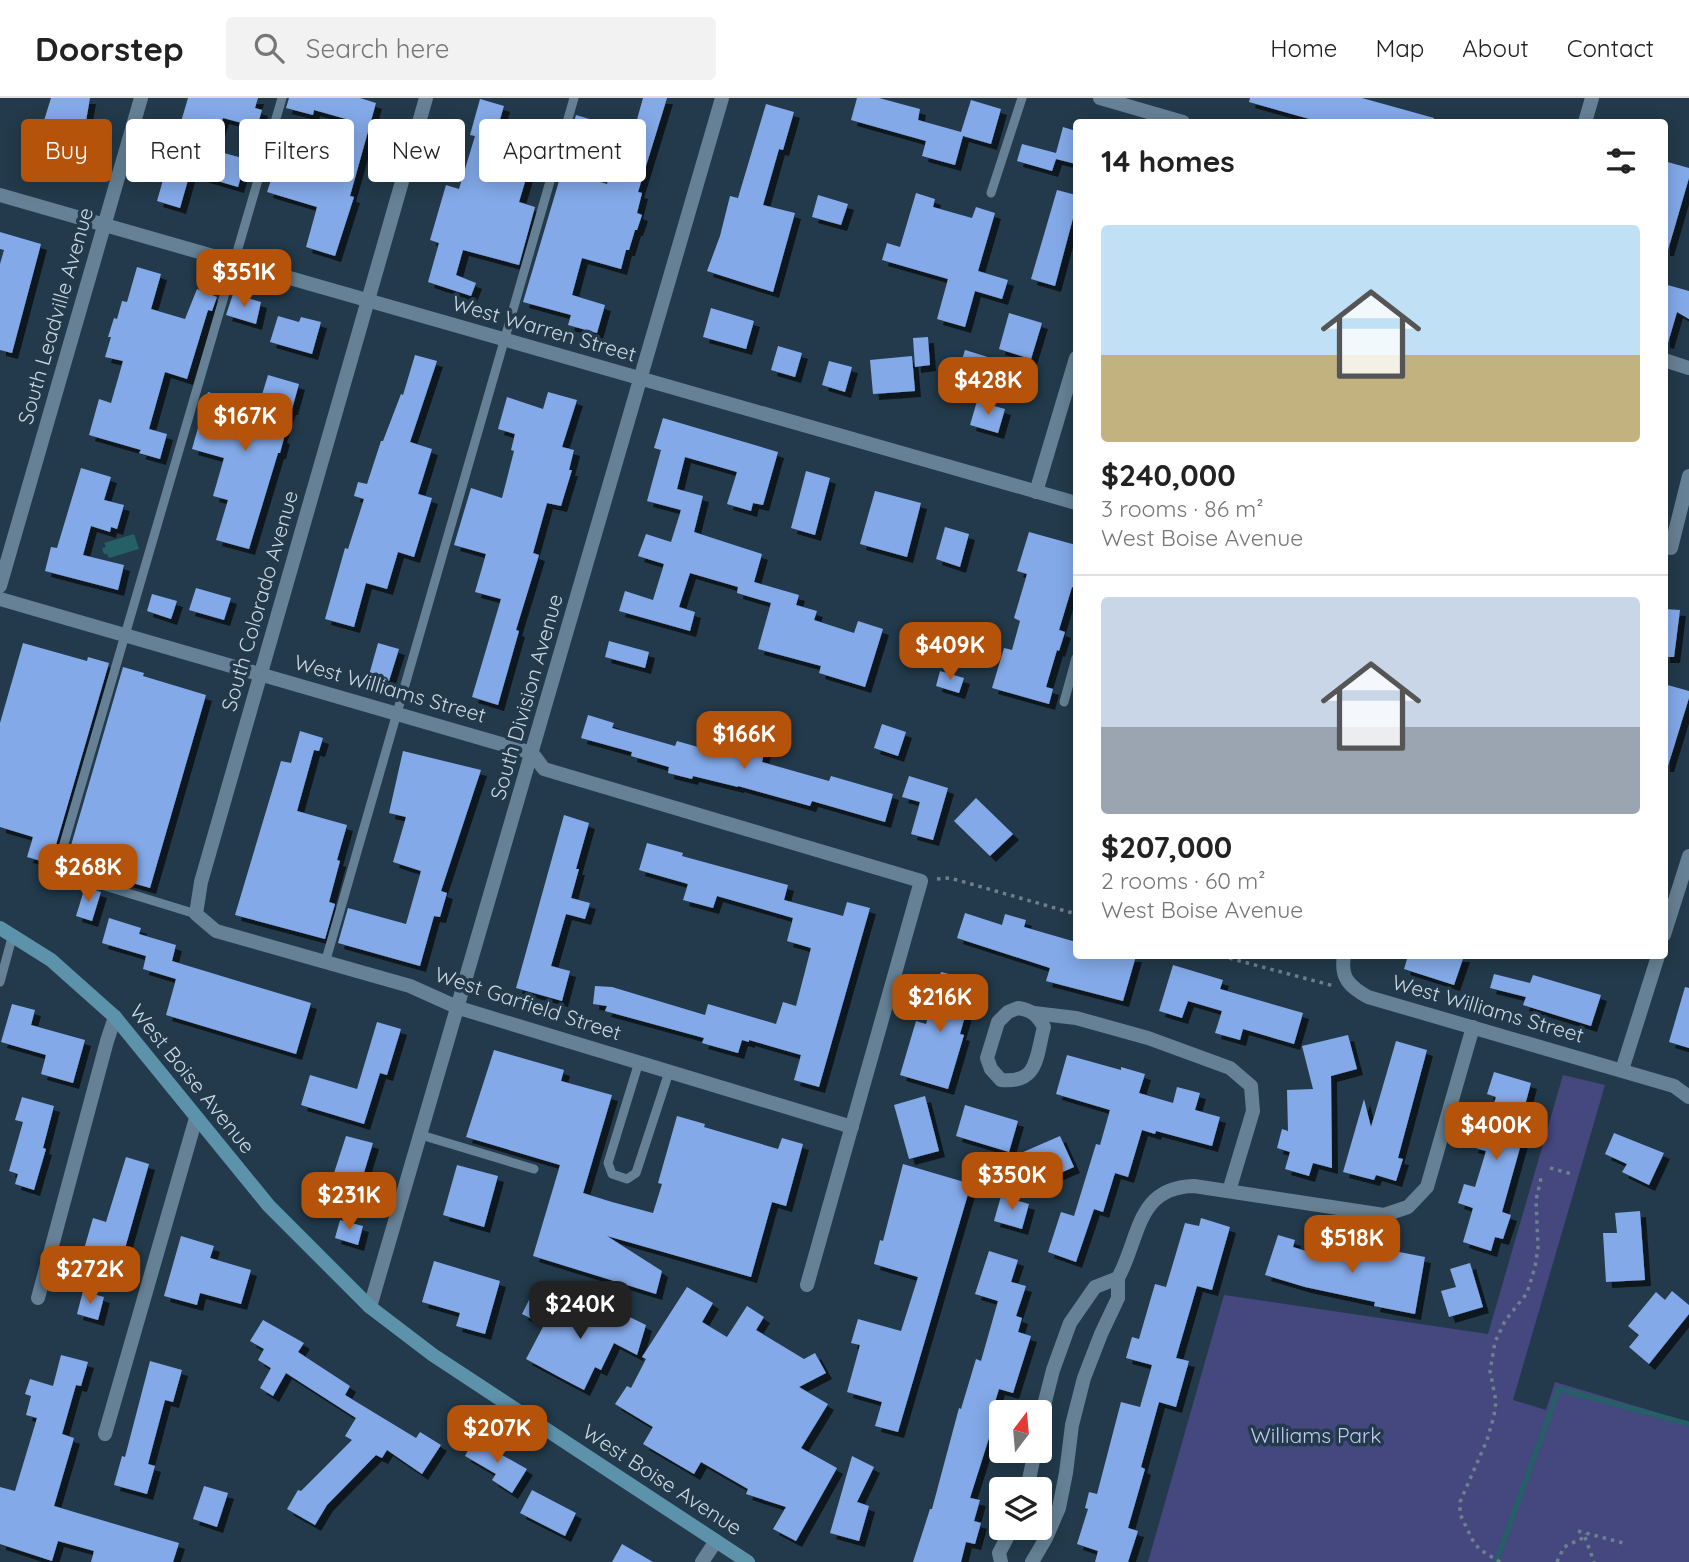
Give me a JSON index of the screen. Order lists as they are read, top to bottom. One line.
{"streets":{"street":["South Leadville Avenue","West Warren Street","South Colorado Avenue","West Williams Street","South Division Avenue","West Garfield Street","West Boise Avenue"]},"crossings":[["South Leadville Avenue","West Warren Street"],["West Warren Street","South Colorado Avenue"],["West Warren Street","South Division Avenue"],["South Colorado Avenue","West Williams Street"],["South Colorado Avenue","West Garfield Street"],["West Williams Street","South Division Avenue"],["South Division Avenue","West Garfield Street"],["South Division Avenue","West Boise Avenue"]],"parks":["Williams Park"],"north":"top","page":{"header":"Doorstep","search":"Search here","nav":["Home","Map","About","Contact"],"chip":["Buy","Rent","Filters","New","Apartment"],"heading":"14 homes","list":[{"name":"$240,000","note":"3 rooms · 86 m² · West Boise Avenue"},{"name":"$207,000","note":"2 rooms · 60 m² · West Boise Avenue"}],"price":["$351K","$428K","$167K","$409K","$166K","$268K","$216K","$400K","$350K","$231K","$518K","$272K","$240K","$207K"]}}
